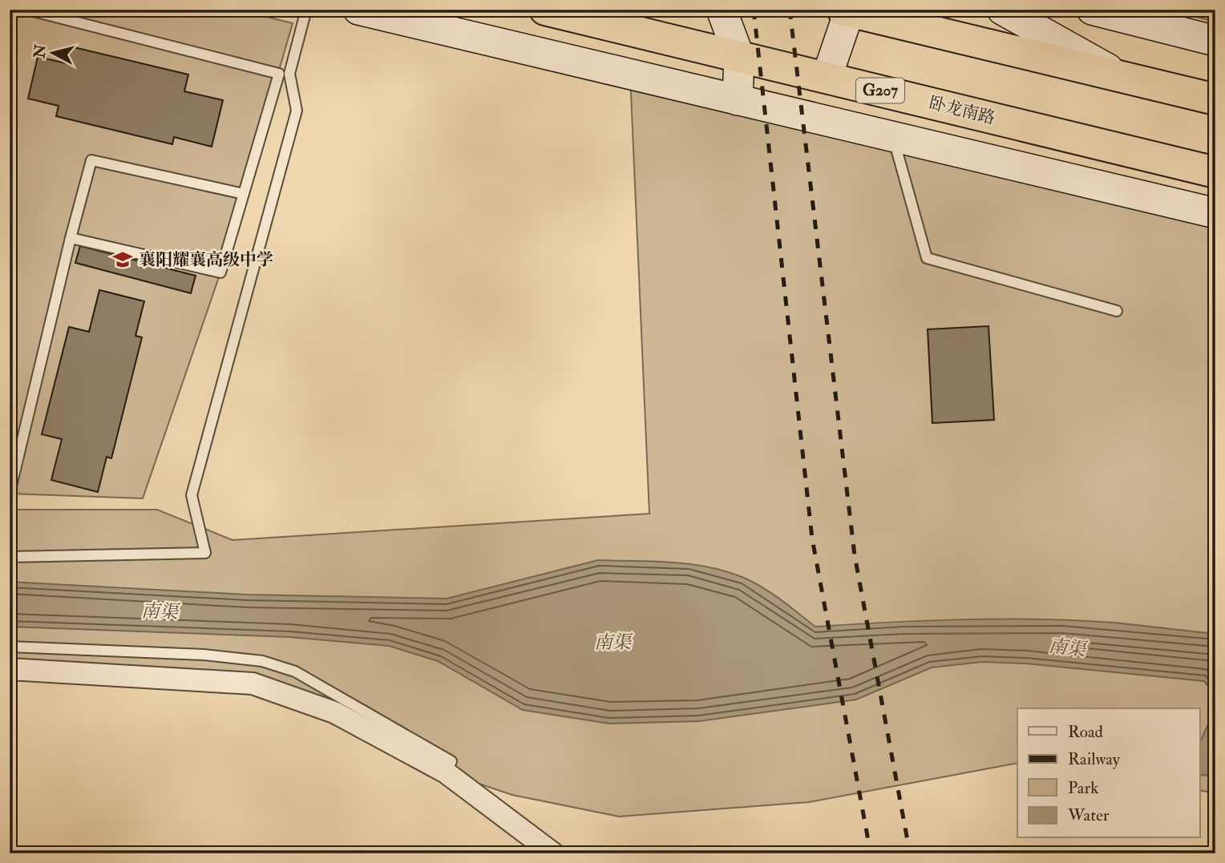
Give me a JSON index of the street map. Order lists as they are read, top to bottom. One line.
{"streets":{"highway":["G207","卧龙南路"]},"water":["南渠"],"places":{"school or university":["襄阳耀襄高级中学"]},"legend":["Road","Railway","Park","Water"],"north":"left"}
